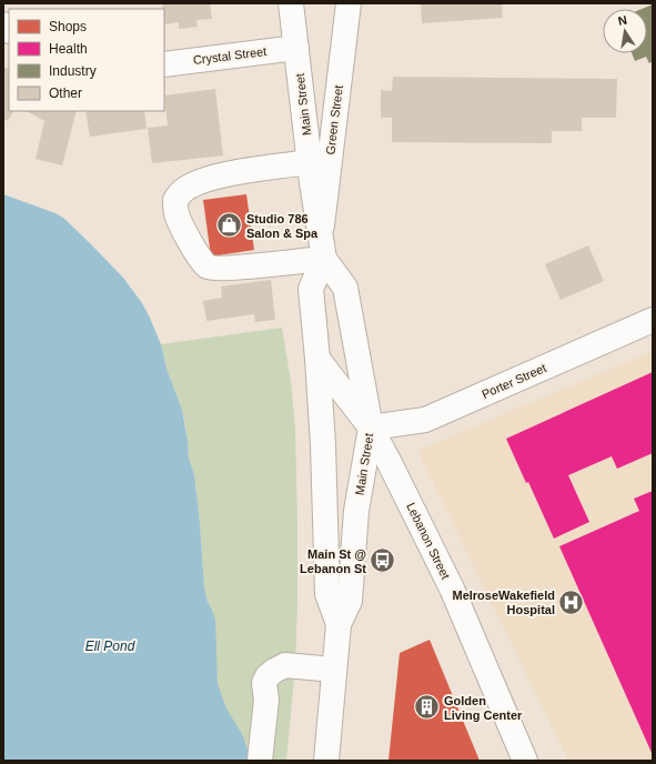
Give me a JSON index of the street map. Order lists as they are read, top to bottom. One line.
{"streets":{"main road":["Crystal Street","Main Street","Green Street","Porter Street","Lebanon Street"]},"crossings":[["Crystal Street","Main Street"],["Main Street","Green Street"],["Main Street","Porter Street"],["Main Street","Lebanon Street"],["Porter Street","Lebanon Street"]],"water":["Ell Pond"],"places":{"shop":["Studio 786 Salon & Spa"],"bus stop":["Main St @ Lebanon St"],"hospital":["MelroseWakefield Hospital"],"building":["Golden Living Center"]},"legend":["Shops","Health","Industry","Other"],"north":"top"}
